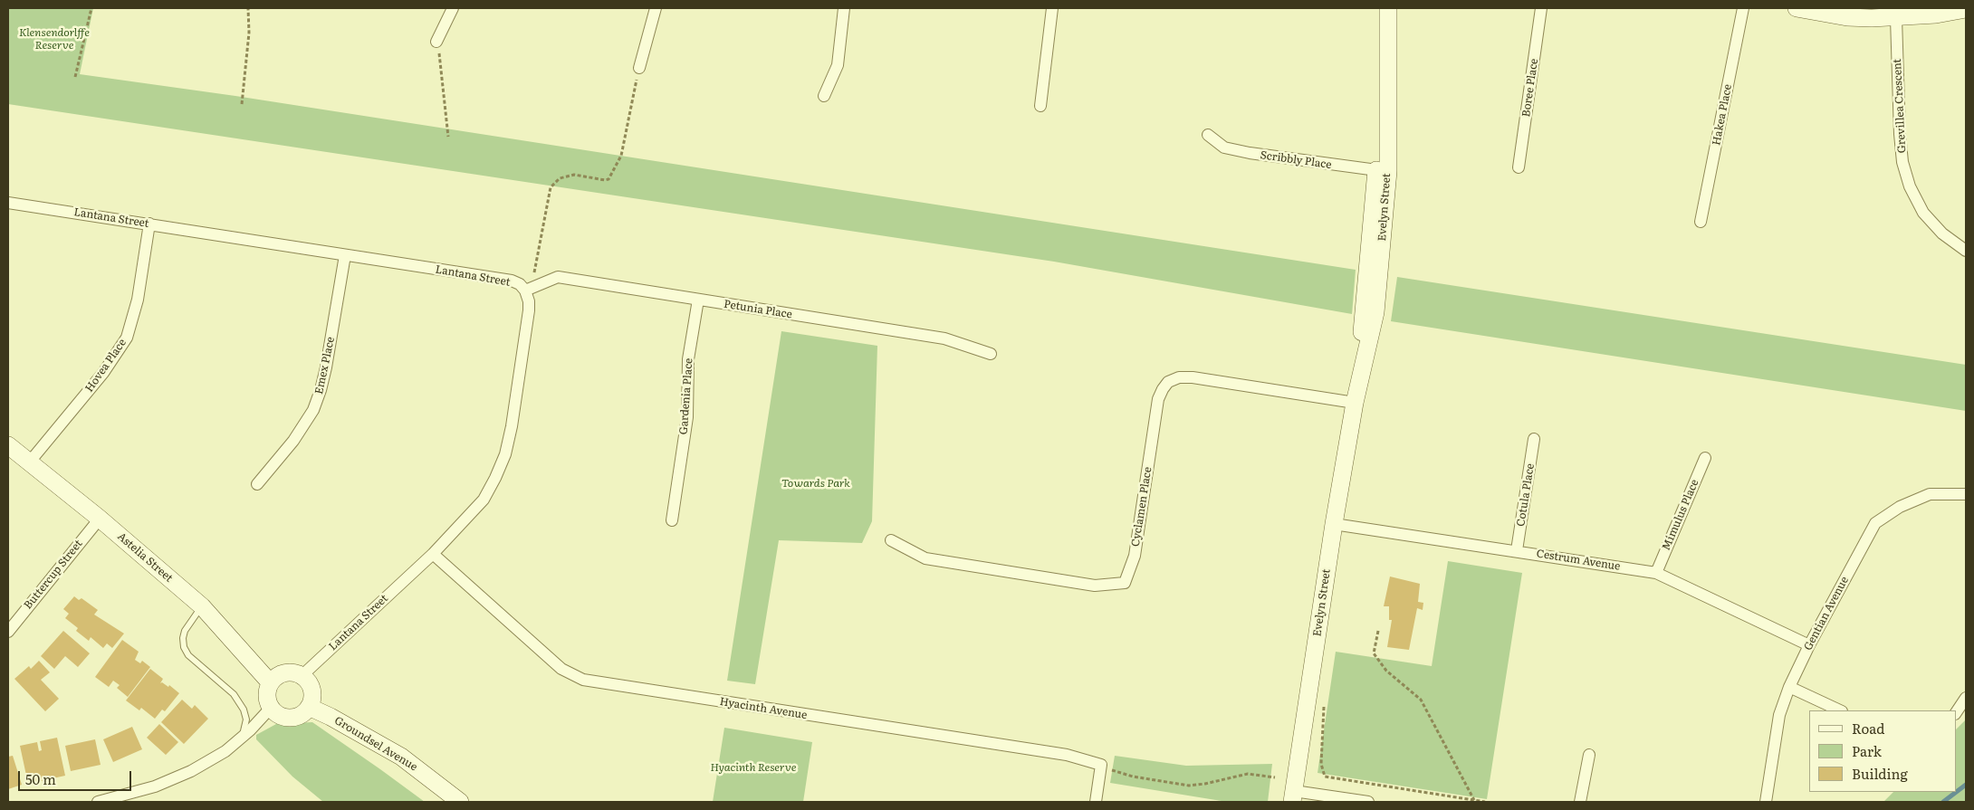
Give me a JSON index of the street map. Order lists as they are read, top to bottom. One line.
{"streets":{"street":["Boree Place","Grevillea Crescent","Hakea Place","Scribbly Place","Evelyn Street","Lantana Street","Petunia Place","Hovea Place","Emex Place","Gardenia Place","Cotula Place","Cyclamen Place","Mimulus Place","Astelia Street","Cestrum Avenue","Buttercup Street","Gentian Avenue","Hyacinth Avenue","Groundsel Avenue"]},"crossings":[["Scribbly Place","Evelyn Street"],["Evelyn Street","Cyclamen Place"],["Evelyn Street","Cestrum Avenue"],["Lantana Street","Petunia Place"],["Lantana Street","Hovea Place"],["Lantana Street","Emex Place"],["Lantana Street","Astelia Street"],["Lantana Street","Hyacinth Avenue"],["Lantana Street","Groundsel Avenue"],["Petunia Place","Gardenia Place"],["Hovea Place","Astelia Street"],["Cotula Place","Cestrum Avenue"],["Mimulus Place","Cestrum Avenue"],["Astelia Street","Buttercup Street"],["Astelia Street","Groundsel Avenue"],["Cestrum Avenue","Gentian Avenue"]],"parks":["Klensendorlffe Reserve","Towards Park","Hyacinth Reserve"],"legend":["Road","Park","Building"],"scale_bar":"50 m"}
